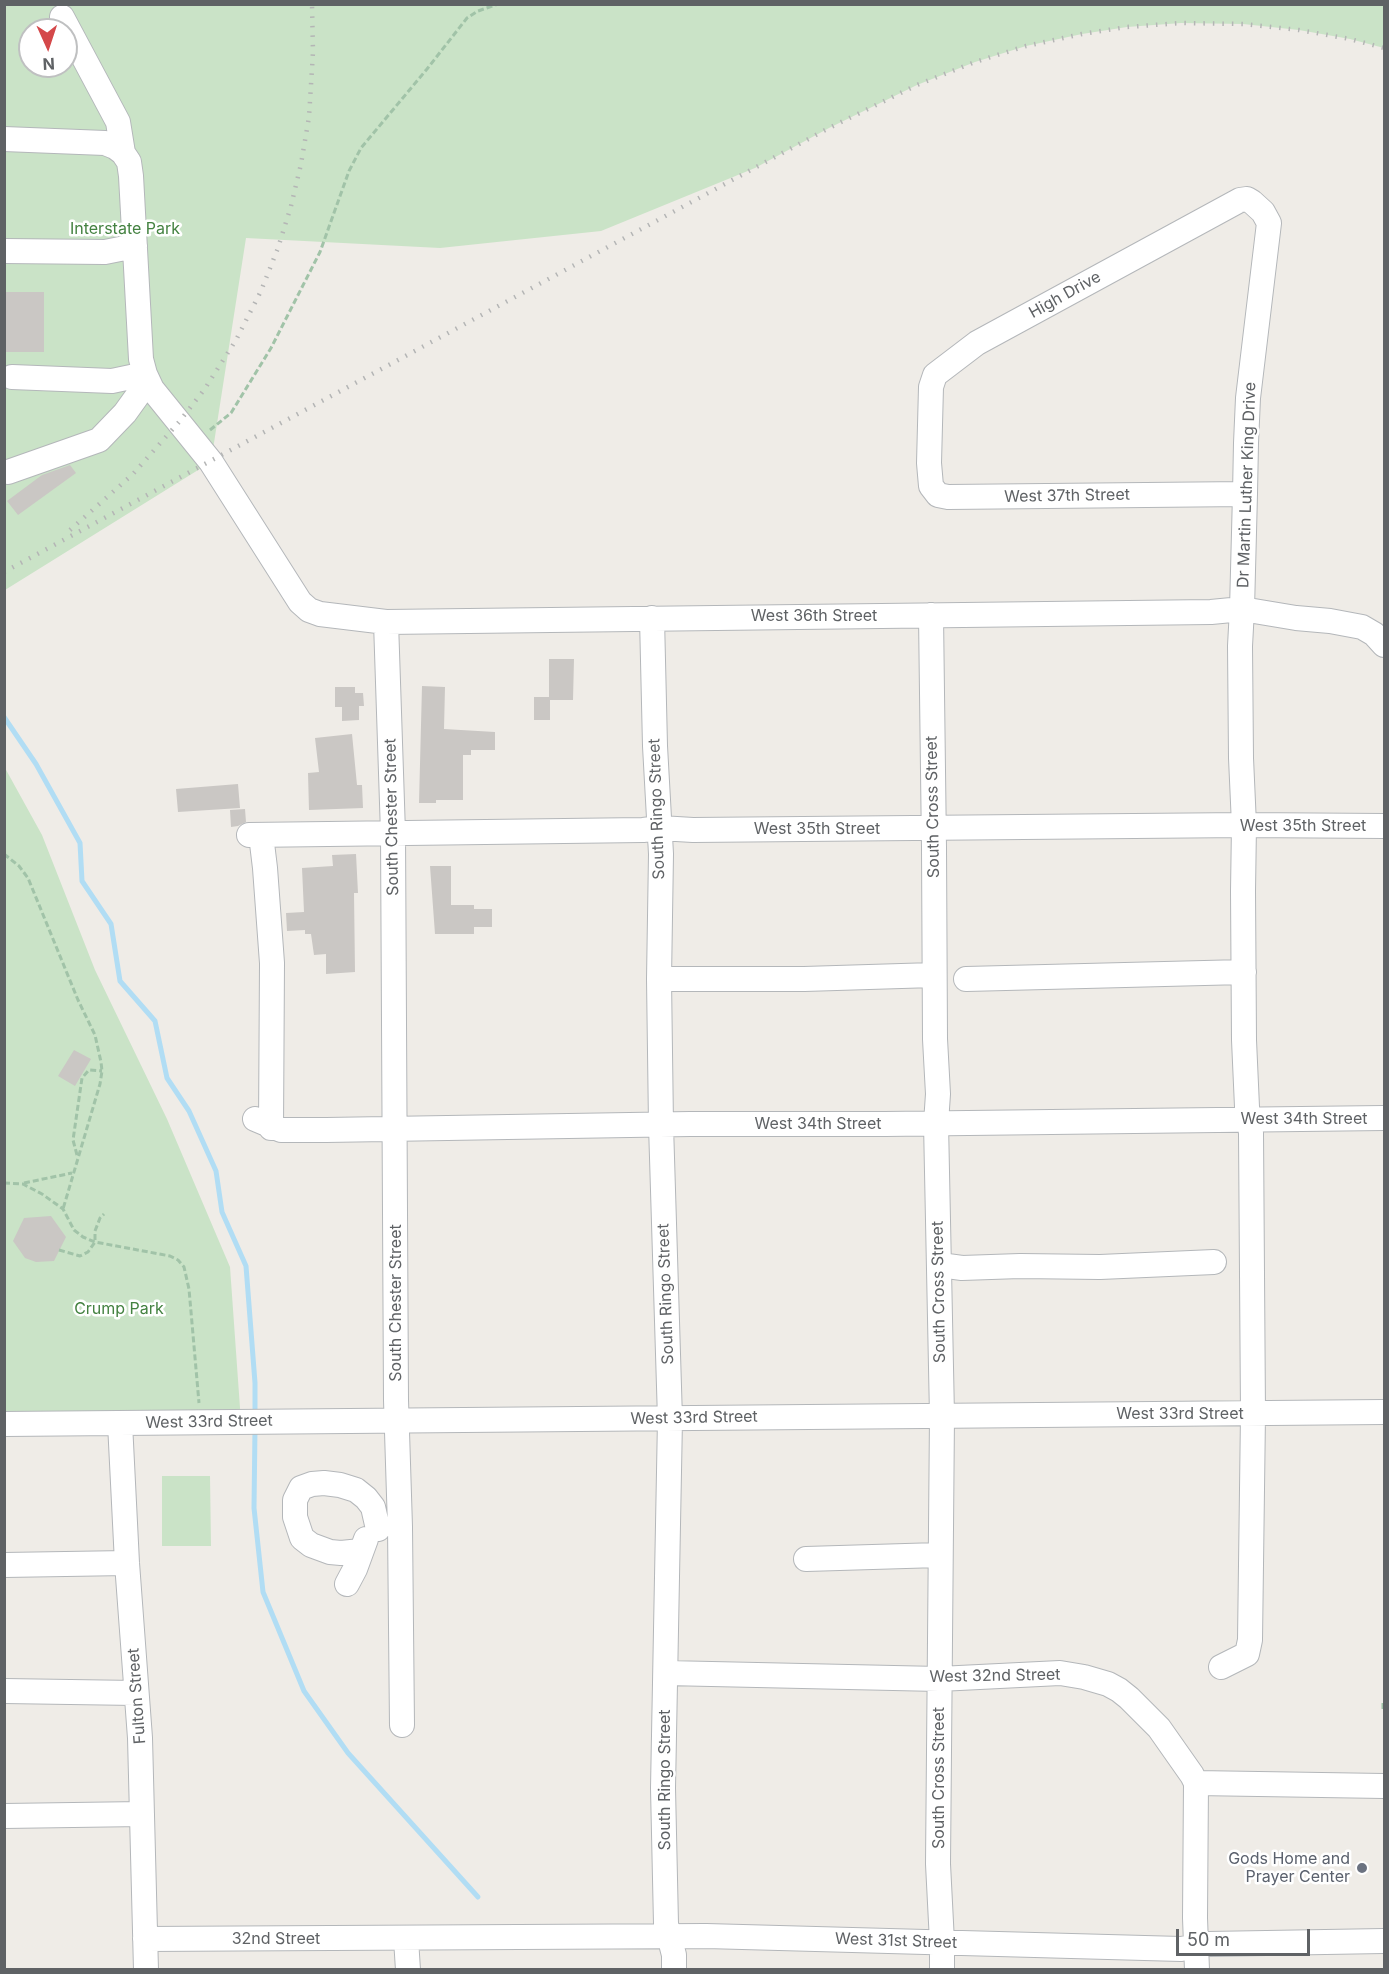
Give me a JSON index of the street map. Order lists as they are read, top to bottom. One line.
{"streets":{"street":["High Drive","Dr Martin Luther King Drive","West 37th Street","West 36th Street","South Cross Street","South Ringo Street","South Chester Street","West 35th Street","West 34th Street","West 33rd Street","West 32nd Street","Fulton Street","32nd Street","West 31st Street"]},"crossings":[["High Drive","Dr Martin Luther King Drive"],["High Drive","West 37th Street"],["Dr Martin Luther King Drive","West 37th Street"],["Dr Martin Luther King Drive","West 36th Street"],["West 36th Street","South Cross Street"],["West 36th Street","South Ringo Street"],["West 36th Street","South Chester Street"],["South Cross Street","West 35th Street"],["South Cross Street","West 34th Street"],["South Cross Street","West 33rd Street"],["South Cross Street","West 32nd Street"],["South Cross Street","West 31st Street"],["South Ringo Street","West 35th Street"],["South Ringo Street","West 34th Street"],["South Ringo Street","West 33rd Street"],["South Ringo Street","West 32nd Street"],["South Ringo Street","West 31st Street"],["South Chester Street","West 35th Street"],["South Chester Street","West 34th Street"],["South Chester Street","West 33rd Street"],["West 35th Street","West 34th Street"],["West 33rd Street","Fulton Street"],["Fulton Street","32nd Street"],["32nd Street","West 31st Street"]],"parks":["Interstate Park","Crump Park"],"places":["Gods Home and Prayer Center"],"scale_bar":"50 m","north":"bottom"}
